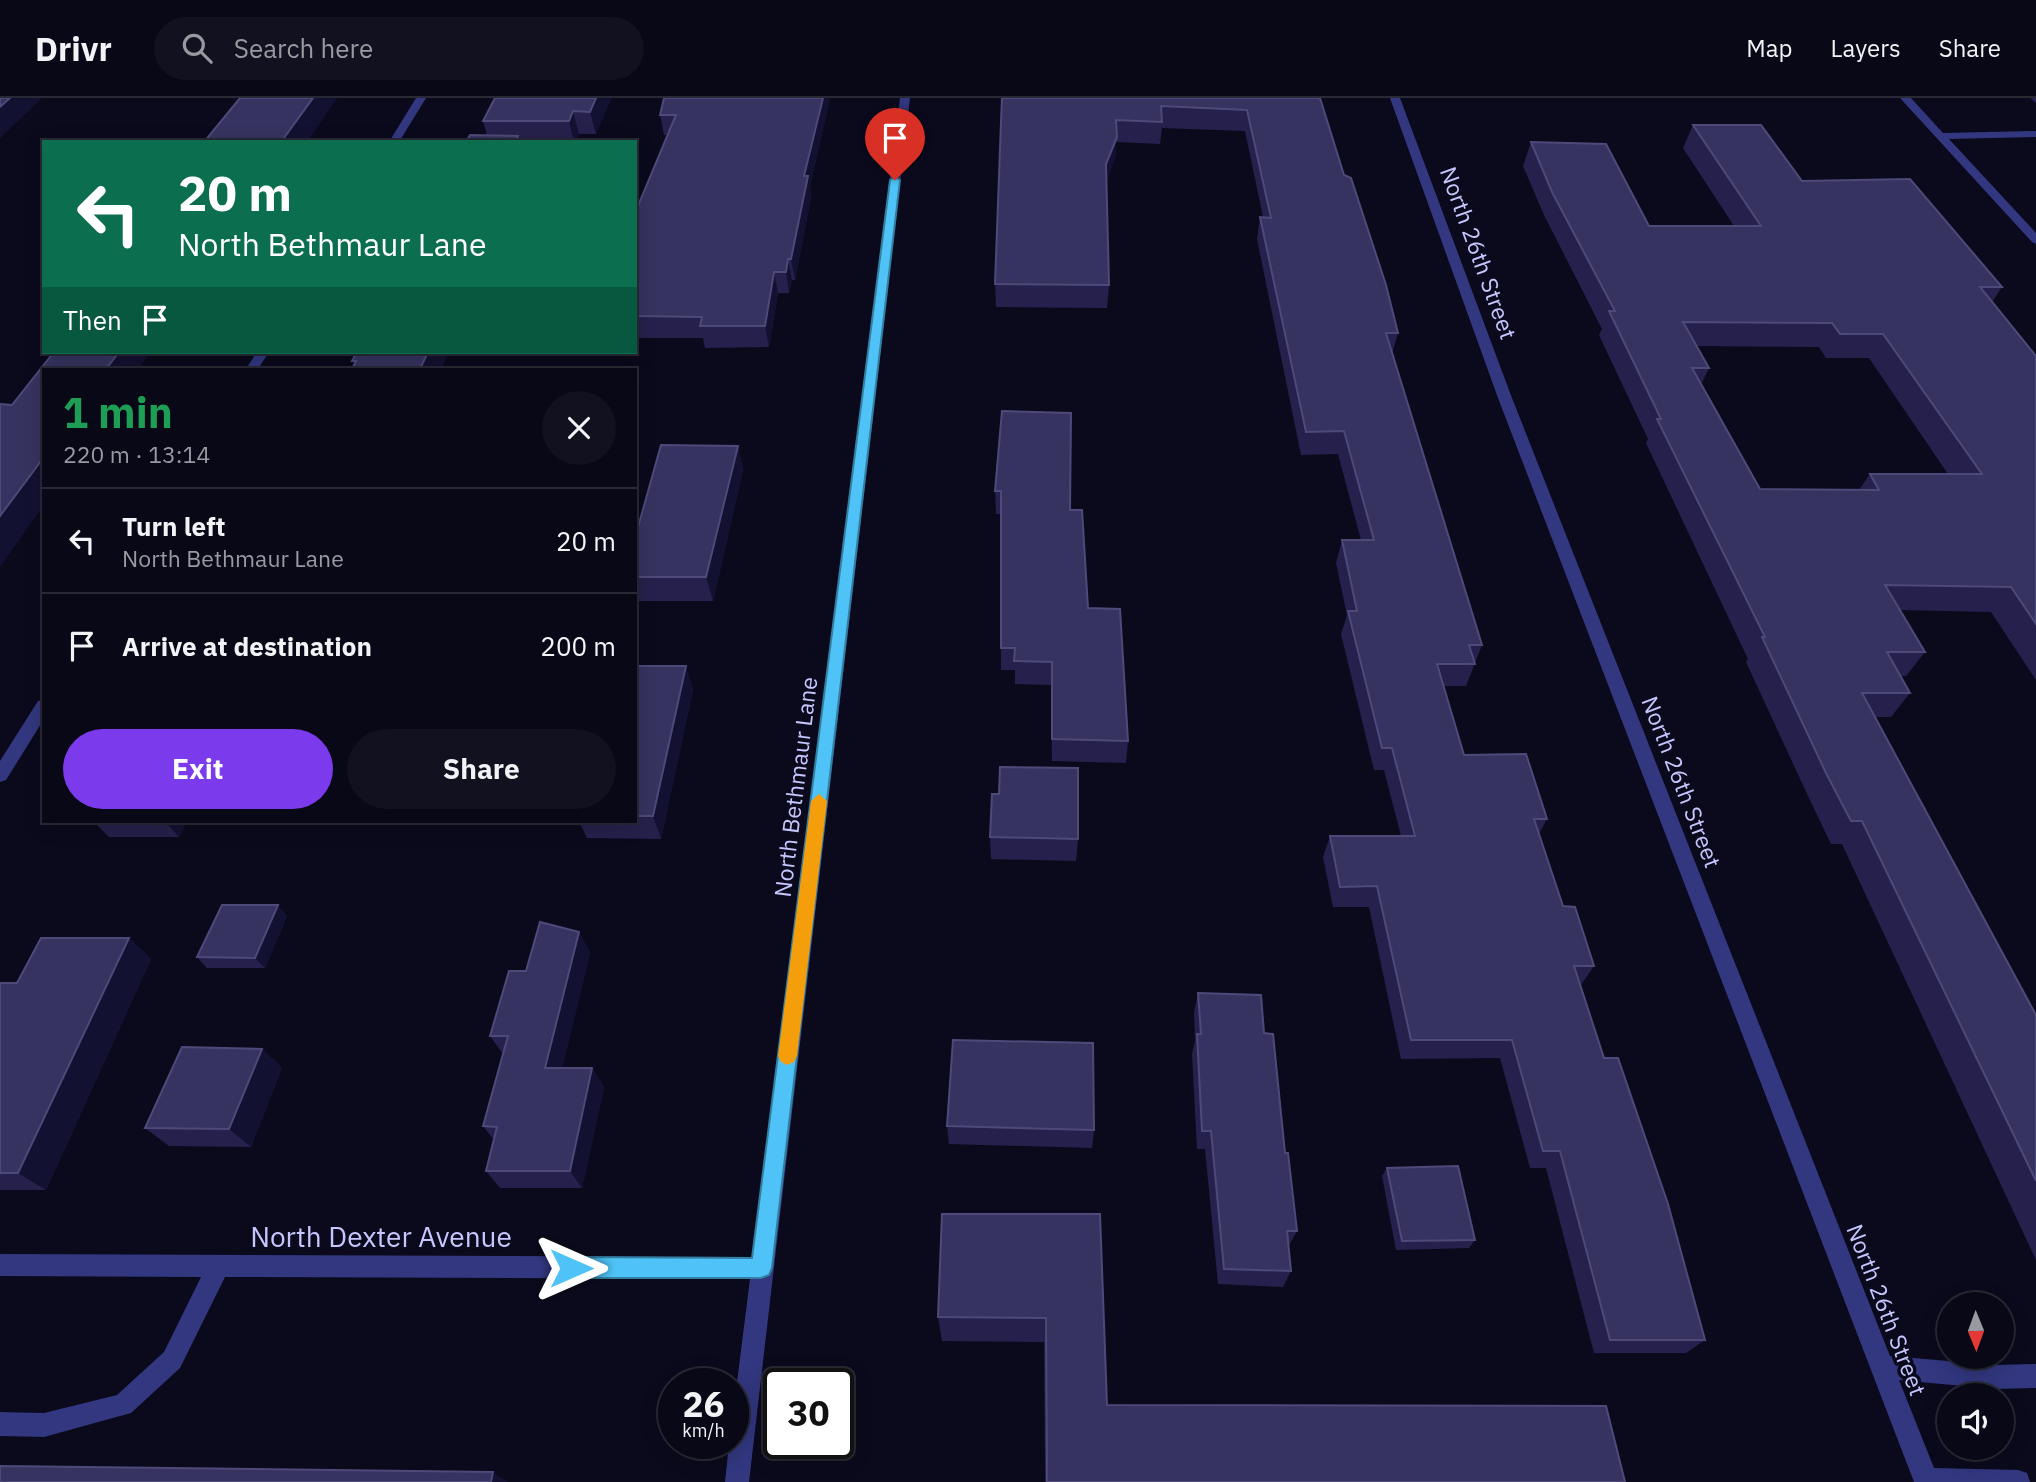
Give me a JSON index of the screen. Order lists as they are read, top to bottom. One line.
{"streets":{"street":["North 26th Street","North Bethmaur Lane","North Dexter Avenue"]},"crossings":[["North Bethmaur Lane","North Dexter Avenue"]],"north":"bottom","page":{"header":"Drivr","search":"Search here","nav":["Map","Layers","Share"],"turn":["20 m","North Bethmaur Lane"],"then":"Then","heading":["1 min","220 m · 13:14"],"list":[{"name":"Turn left","note":"North Bethmaur Lane","value":"20 m"},{"name":"Arrive at destination","value":"200 m"}],"buttons":["Exit","Share"],"speed":"26 km/h","limit":"30"}}
